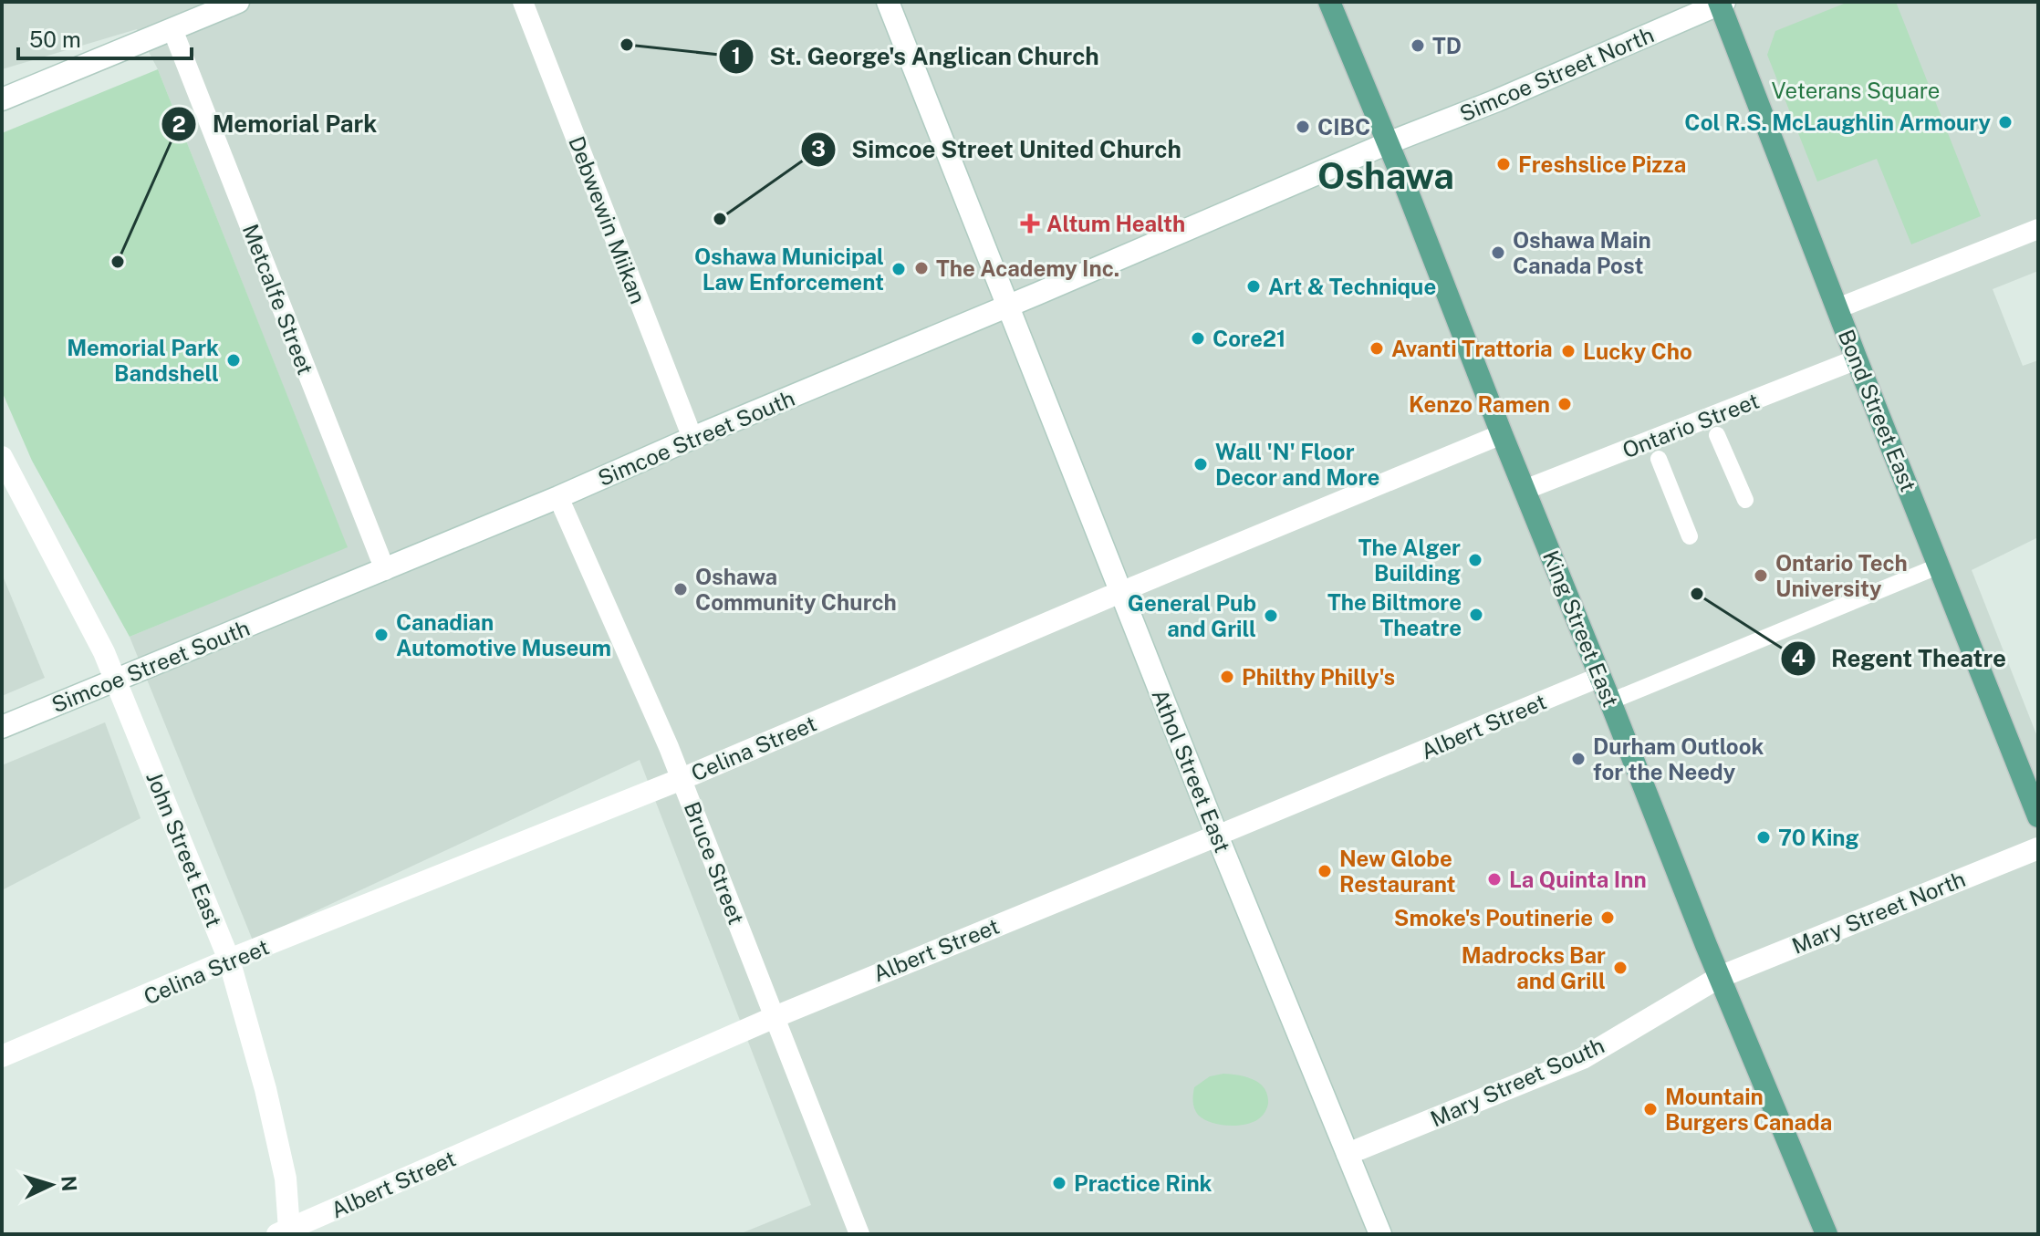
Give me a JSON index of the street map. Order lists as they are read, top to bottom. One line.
{"streets":{"main road":["Bond Street East","King Street East"],"street":["Simcoe Street North","Debwewin Miikan","Metcalfe Street","Ontario Street","Simcoe Street South","Albert Street","Celina Street","Athol Street East","John Street East","Bruce Street","Mary Street North","Mary Street South"]},"crossings":[["Simcoe Street North","Bond Street East"],["Simcoe Street North","Simcoe Street South"],["Simcoe Street North","King Street East"],["Debwewin Miikan","Simcoe Street South"],["Metcalfe Street","Simcoe Street South"],["Bond Street East","Ontario Street"],["Ontario Street","King Street East"],["Simcoe Street South","King Street East"],["Simcoe Street South","Athol Street East"],["Simcoe Street South","John Street East"],["Simcoe Street South","Bruce Street"],["King Street East","Albert Street"],["King Street East","Celina Street"],["King Street East","Mary Street North"],["King Street East","Mary Street South"],["Albert Street","Athol Street East"],["Albert Street","John Street East"],["Albert Street","Bruce Street"],["Celina Street","Athol Street East"],["Celina Street","John Street East"],["Celina Street","Bruce Street"],["Athol Street East","Mary Street South"],["Mary Street North","Mary Street South"]],"districts":["Oshawa"],"parks":["Veterans Square"],"places":{"other":["St. George's Anglican Church","TD","Col R.S. McLaughlin Armoury","CIBC","Freshslice Pizza","Simcoe Street United Church","Oshawa Main Canada Post","Memorial Park","The Academy Inc.","Oshawa Municipal Law Enforcement","Art & Technique","Core21","Avanti Trattoria","Lucky Cho","Memorial Park Bandshell","Kenzo Ramen","Wall 'N' Floor Decor and More","The Alger Building","Ontario Tech University","Oshawa Community Church","Regent Theatre","The Biltmore Theatre","General Pub and Grill","Canadian Automotive Museum","Philthy Philly's","Durham Outlook for the Needy","70 King","New Globe Restaurant","La Quinta Inn","Smoke's Poutinerie","Madrocks Bar and Grill","Mountain Burgers Canada","Practice Rink"],"health":["Altum Health"]},"scale_bar":"50 m","north":"right"}
